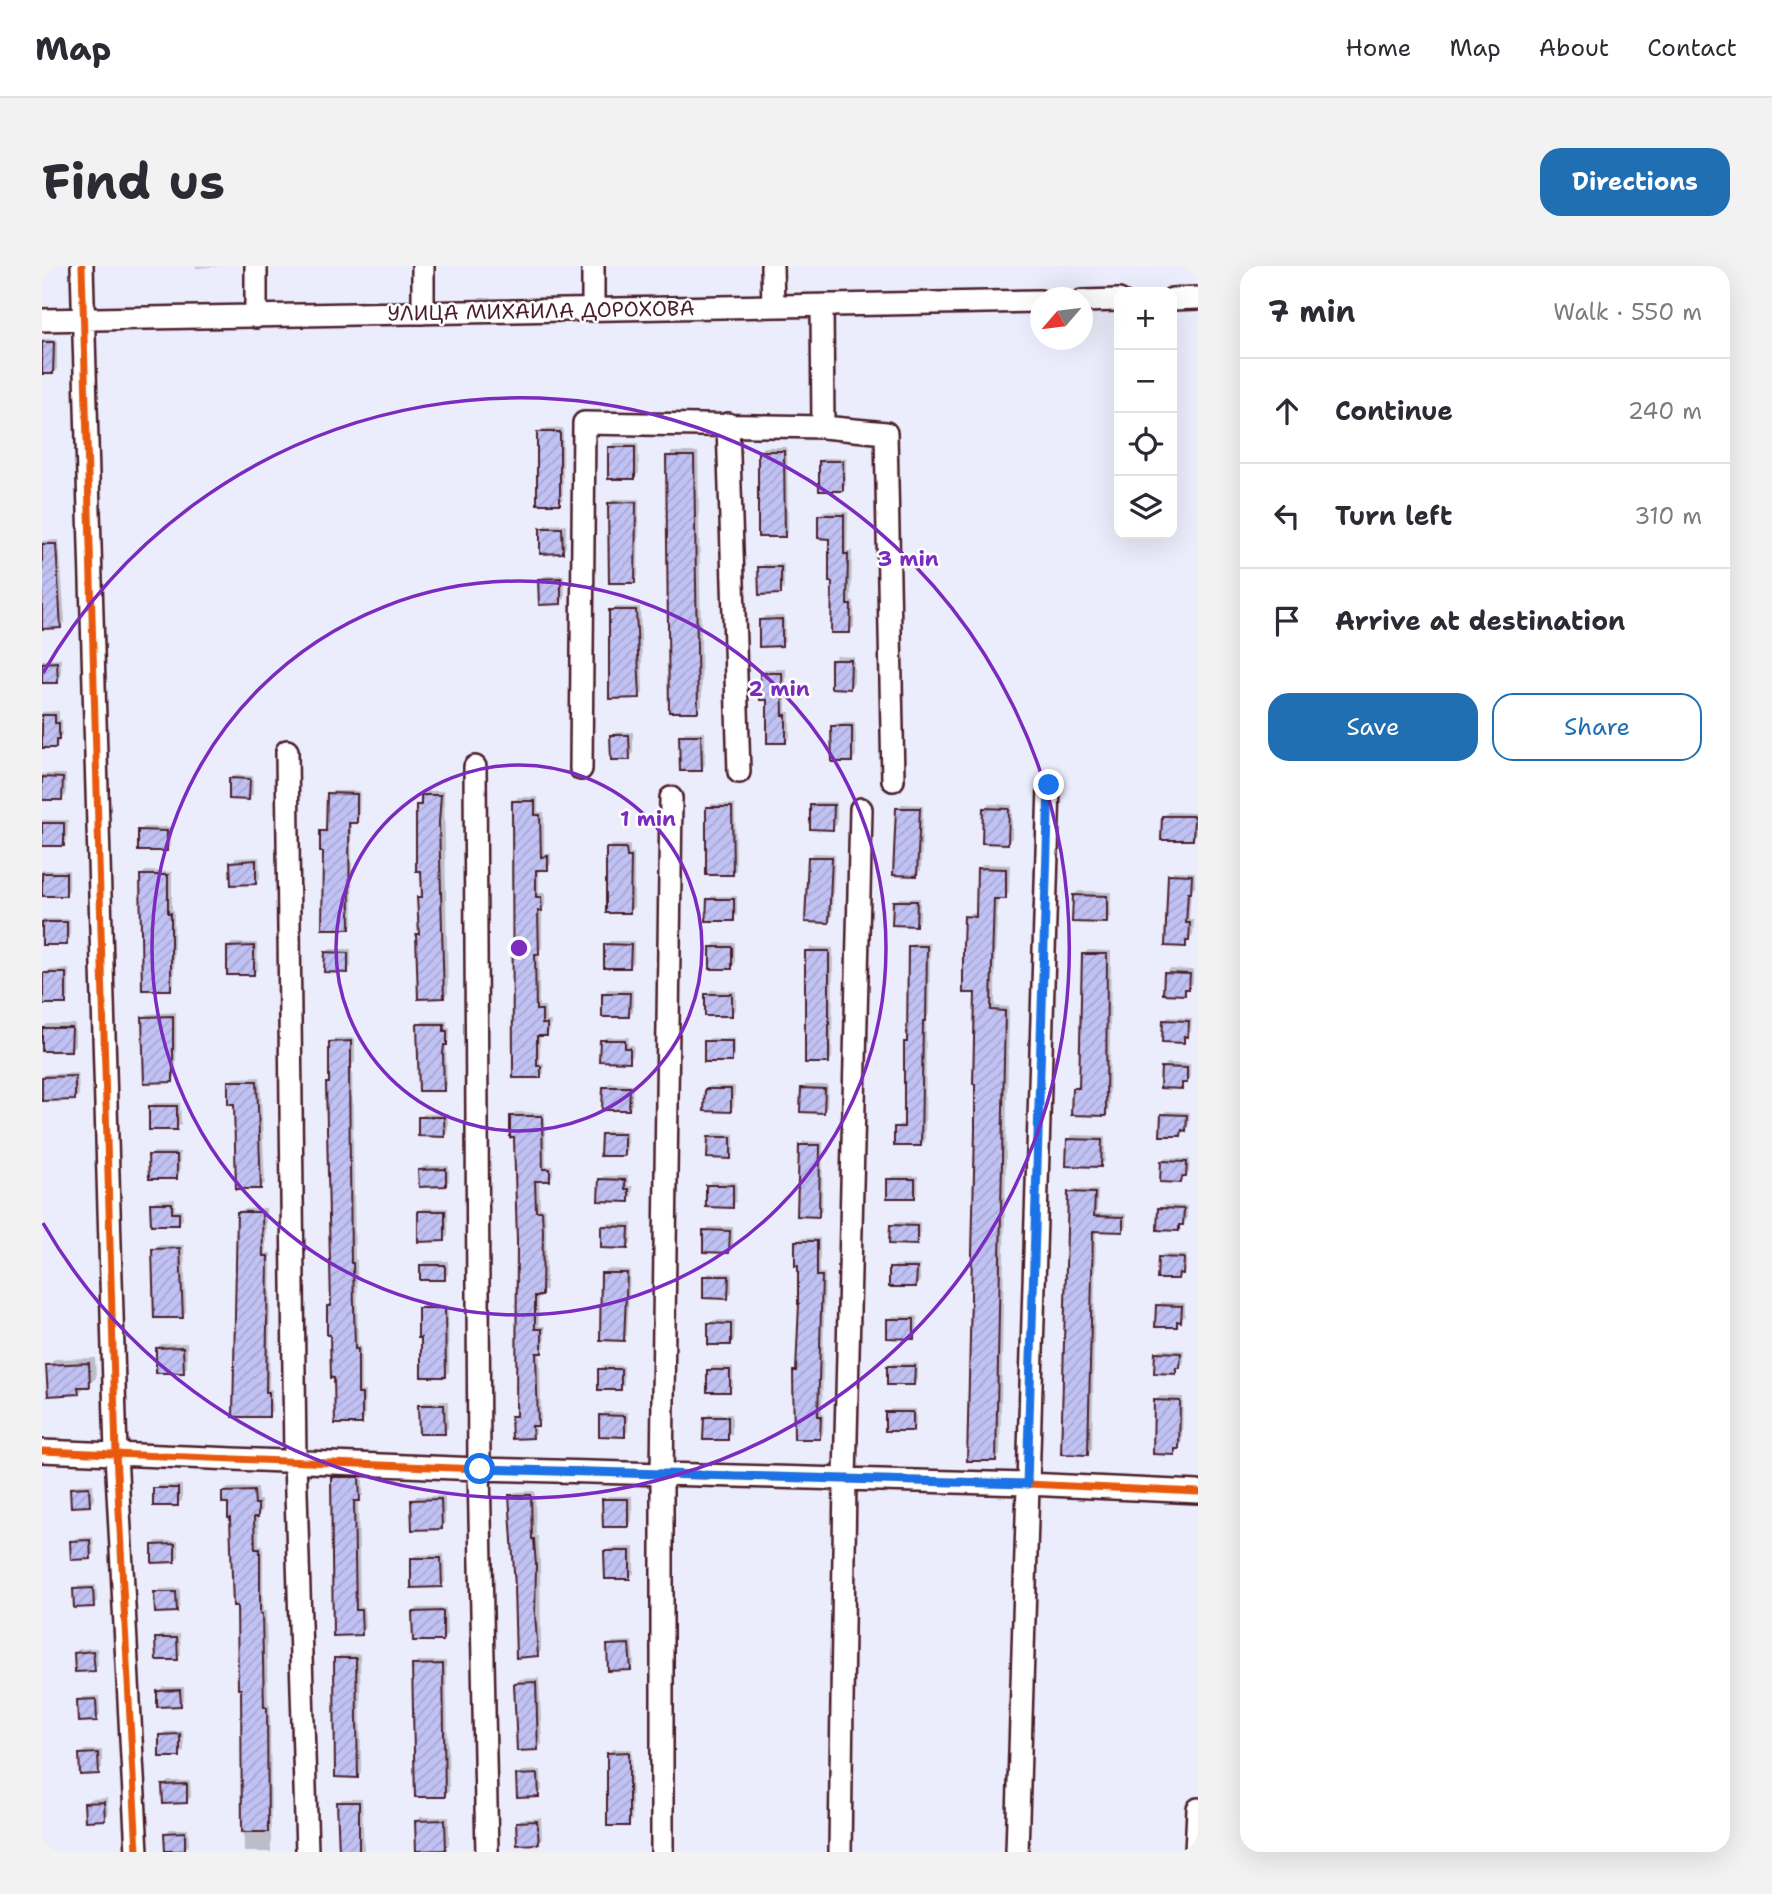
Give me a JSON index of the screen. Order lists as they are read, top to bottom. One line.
{"streets":{"street":["УЛИЦА МИХАИЛА ДОРОХОВА"]},"north":"bottom left","page":{"header":"Map","nav":["Home","Map","About","Contact"],"buttons":["Directions",["Save","Share"]],"title":"Find us","heading":["7 min","Walk · 550 m"],"map_buttons":["+","−"],"list":[["Continue","240 m"],["Turn left","310 m"],"Arrive at destination"]},"rings":["3 min","2 min","1 min"]}
